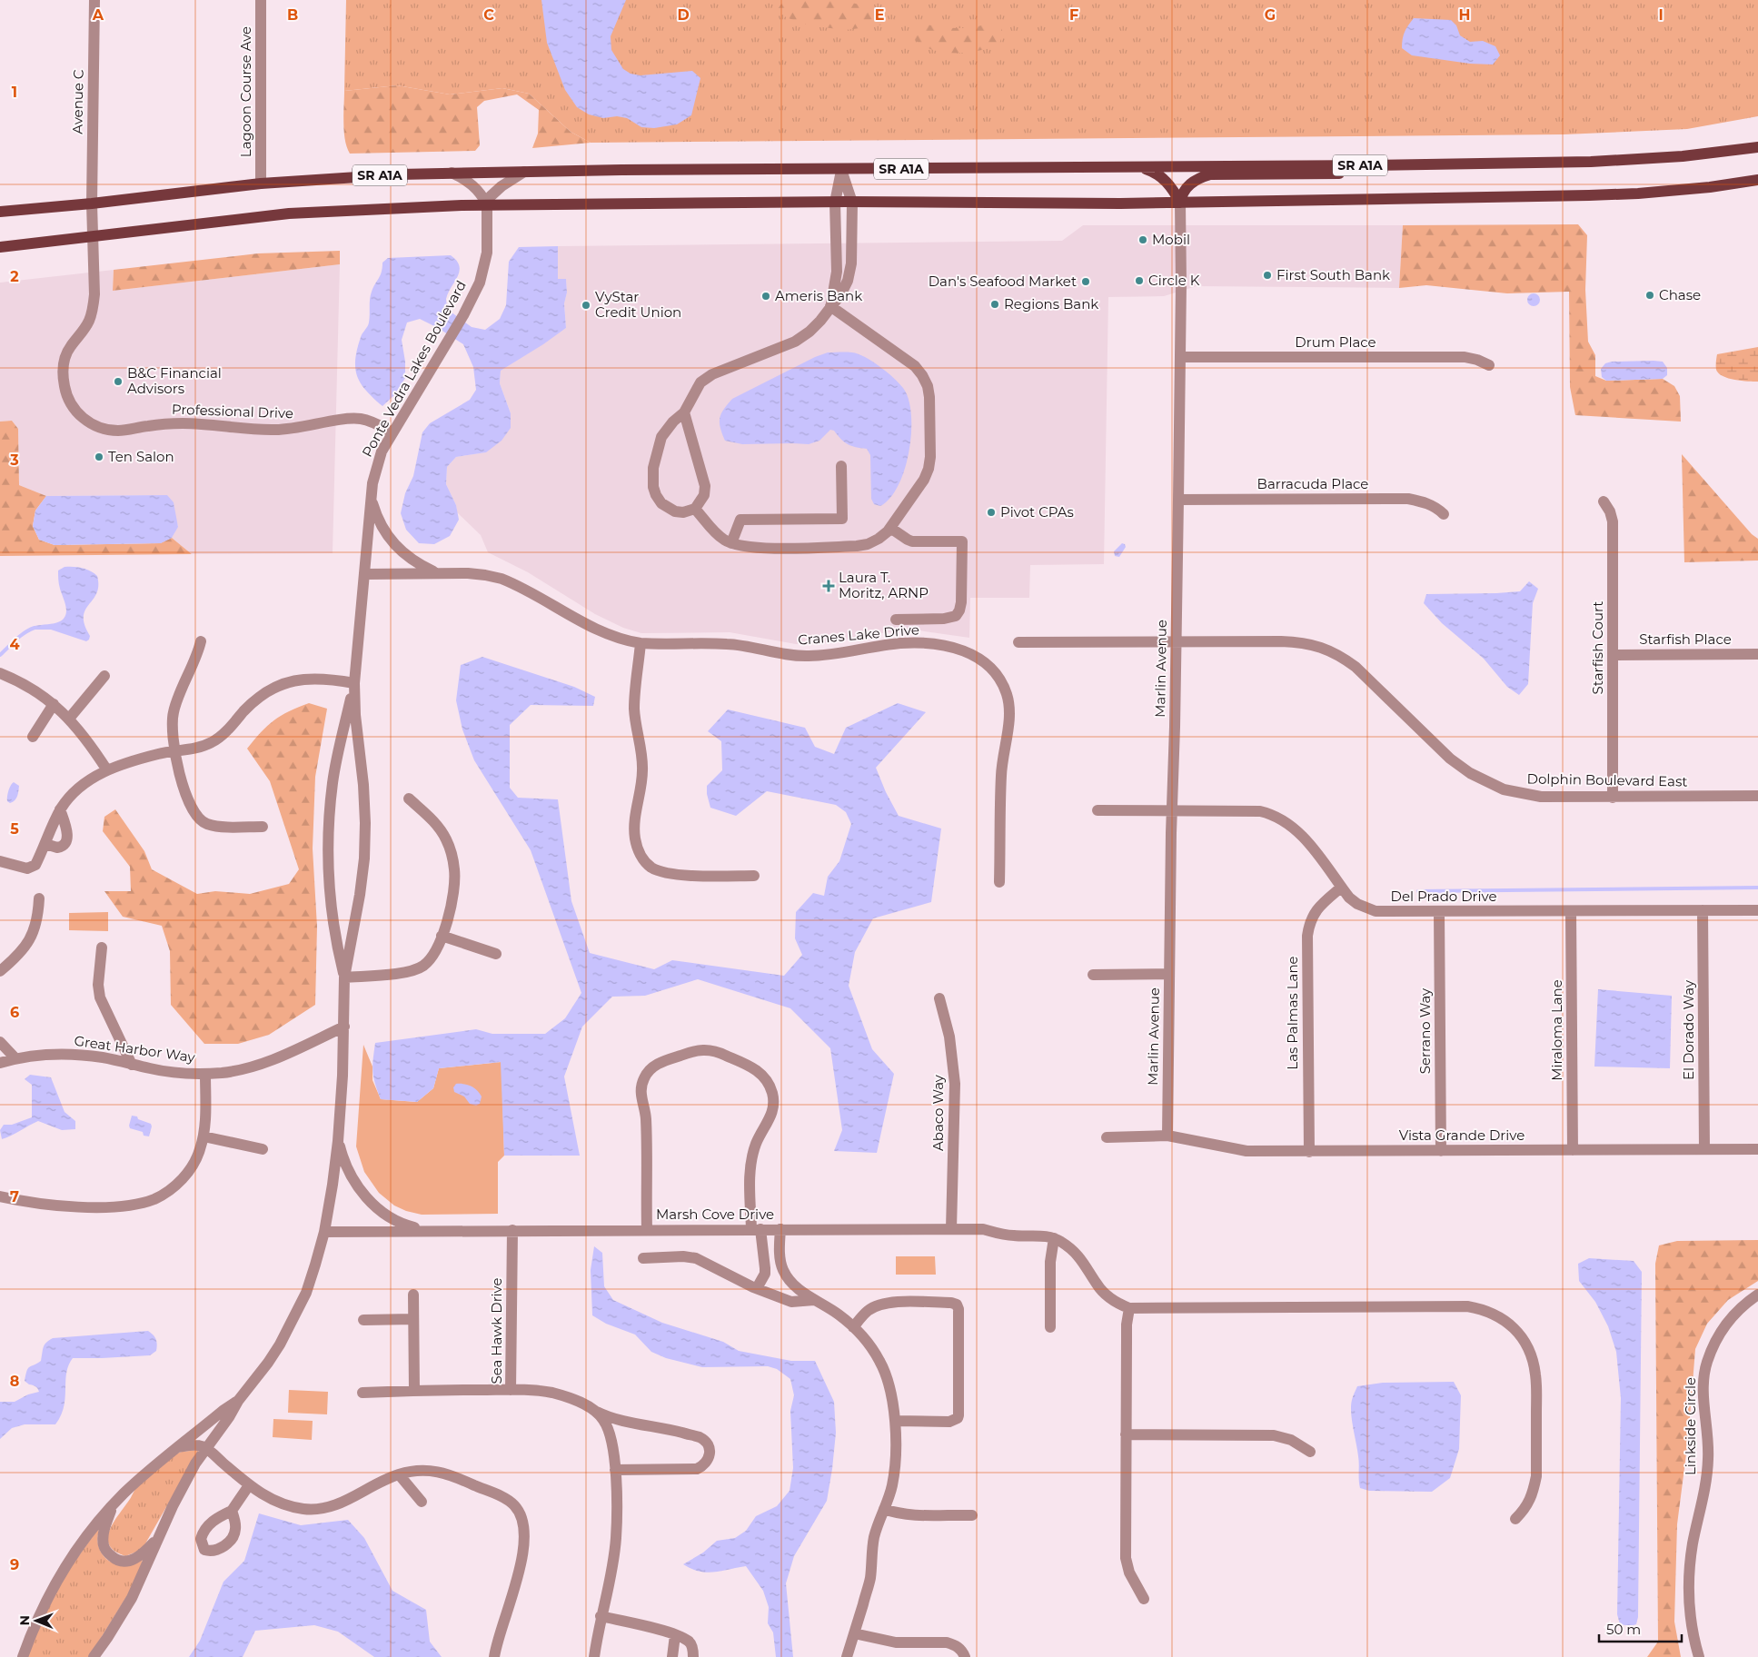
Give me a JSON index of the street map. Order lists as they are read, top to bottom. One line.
{"streets":{"main road":["SR A1A"],"street":["Lagoon Course Ave","Avenue C","Drum Place","Ponte Vedra Lakes Boulevard","Professional Drive","Barracuda Place","Cranes Lake Drive","Starfish Place","Starfish Court","Marlin Avenue","Dolphin Boulevard East","Del Prado Drive","Las Palmas Lane","Miraloma Lane","El Dorado Way","Serrano Way","Great Harbor Way","Abaco Way","Vista Grande Drive","Marsh Cove Drive","Sea Hawk Drive","Linkside Circle"]},"crossings":[["Lagoon Course Ave","SR A1A"],["Avenue C","SR A1A"],["Avenue C","Professional Drive"],["SR A1A","Professional Drive"],["Drum Place","Marlin Avenue"],["Ponte Vedra Lakes Boulevard","Professional Drive"],["Ponte Vedra Lakes Boulevard","Cranes Lake Drive"],["Ponte Vedra Lakes Boulevard","Great Harbor Way"],["Ponte Vedra Lakes Boulevard","Marsh Cove Drive"],["Barracuda Place","Marlin Avenue"],["Starfish Place","Starfish Court"],["Starfish Court","Dolphin Boulevard East"],["Marlin Avenue","Dolphin Boulevard East"],["Marlin Avenue","Del Prado Drive"],["Marlin Avenue","Vista Grande Drive"],["Del Prado Drive","Las Palmas Lane"],["Del Prado Drive","Miraloma Lane"],["Del Prado Drive","El Dorado Way"],["Del Prado Drive","Serrano Way"],["Las Palmas Lane","Vista Grande Drive"],["Miraloma Lane","Vista Grande Drive"],["El Dorado Way","Vista Grande Drive"],["Serrano Way","Vista Grande Drive"],["Abaco Way","Marsh Cove Drive"],["Marsh Cove Drive","Sea Hawk Drive"]],"places":{"other":["Mobil","First South Bank","Circle K","Dan's Seafood Market","Chase","Ameris Bank","Regions Bank","VyStar Credit Union","B&C Financial Advisors","Ten Salon","Pivot CPAs"],"health":["Laura T. Moritz, ARNP"]},"scale_bar":"50 m","north":"left","grid":{"columns":["A","B","C","D","E","F","G","H","I"],"rows":["1","2","3","4","5","6","7","8","9"]}}
